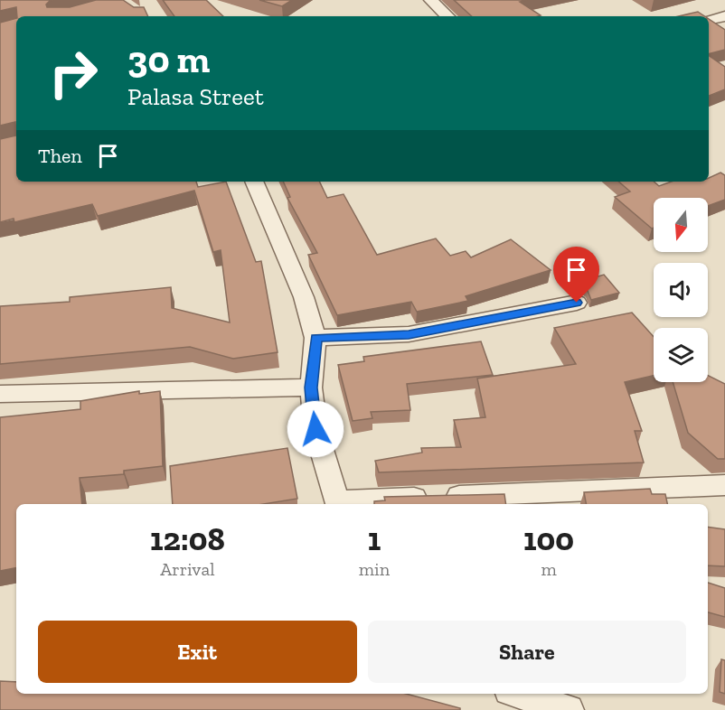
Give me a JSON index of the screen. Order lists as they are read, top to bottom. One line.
{"north":"bottom","page":{"turn":["30 m","Palasa Street"],"then":"Then","eta":["12:08","Arrival","1","min","100","m"],"buttons":["Exit","Share"]}}
